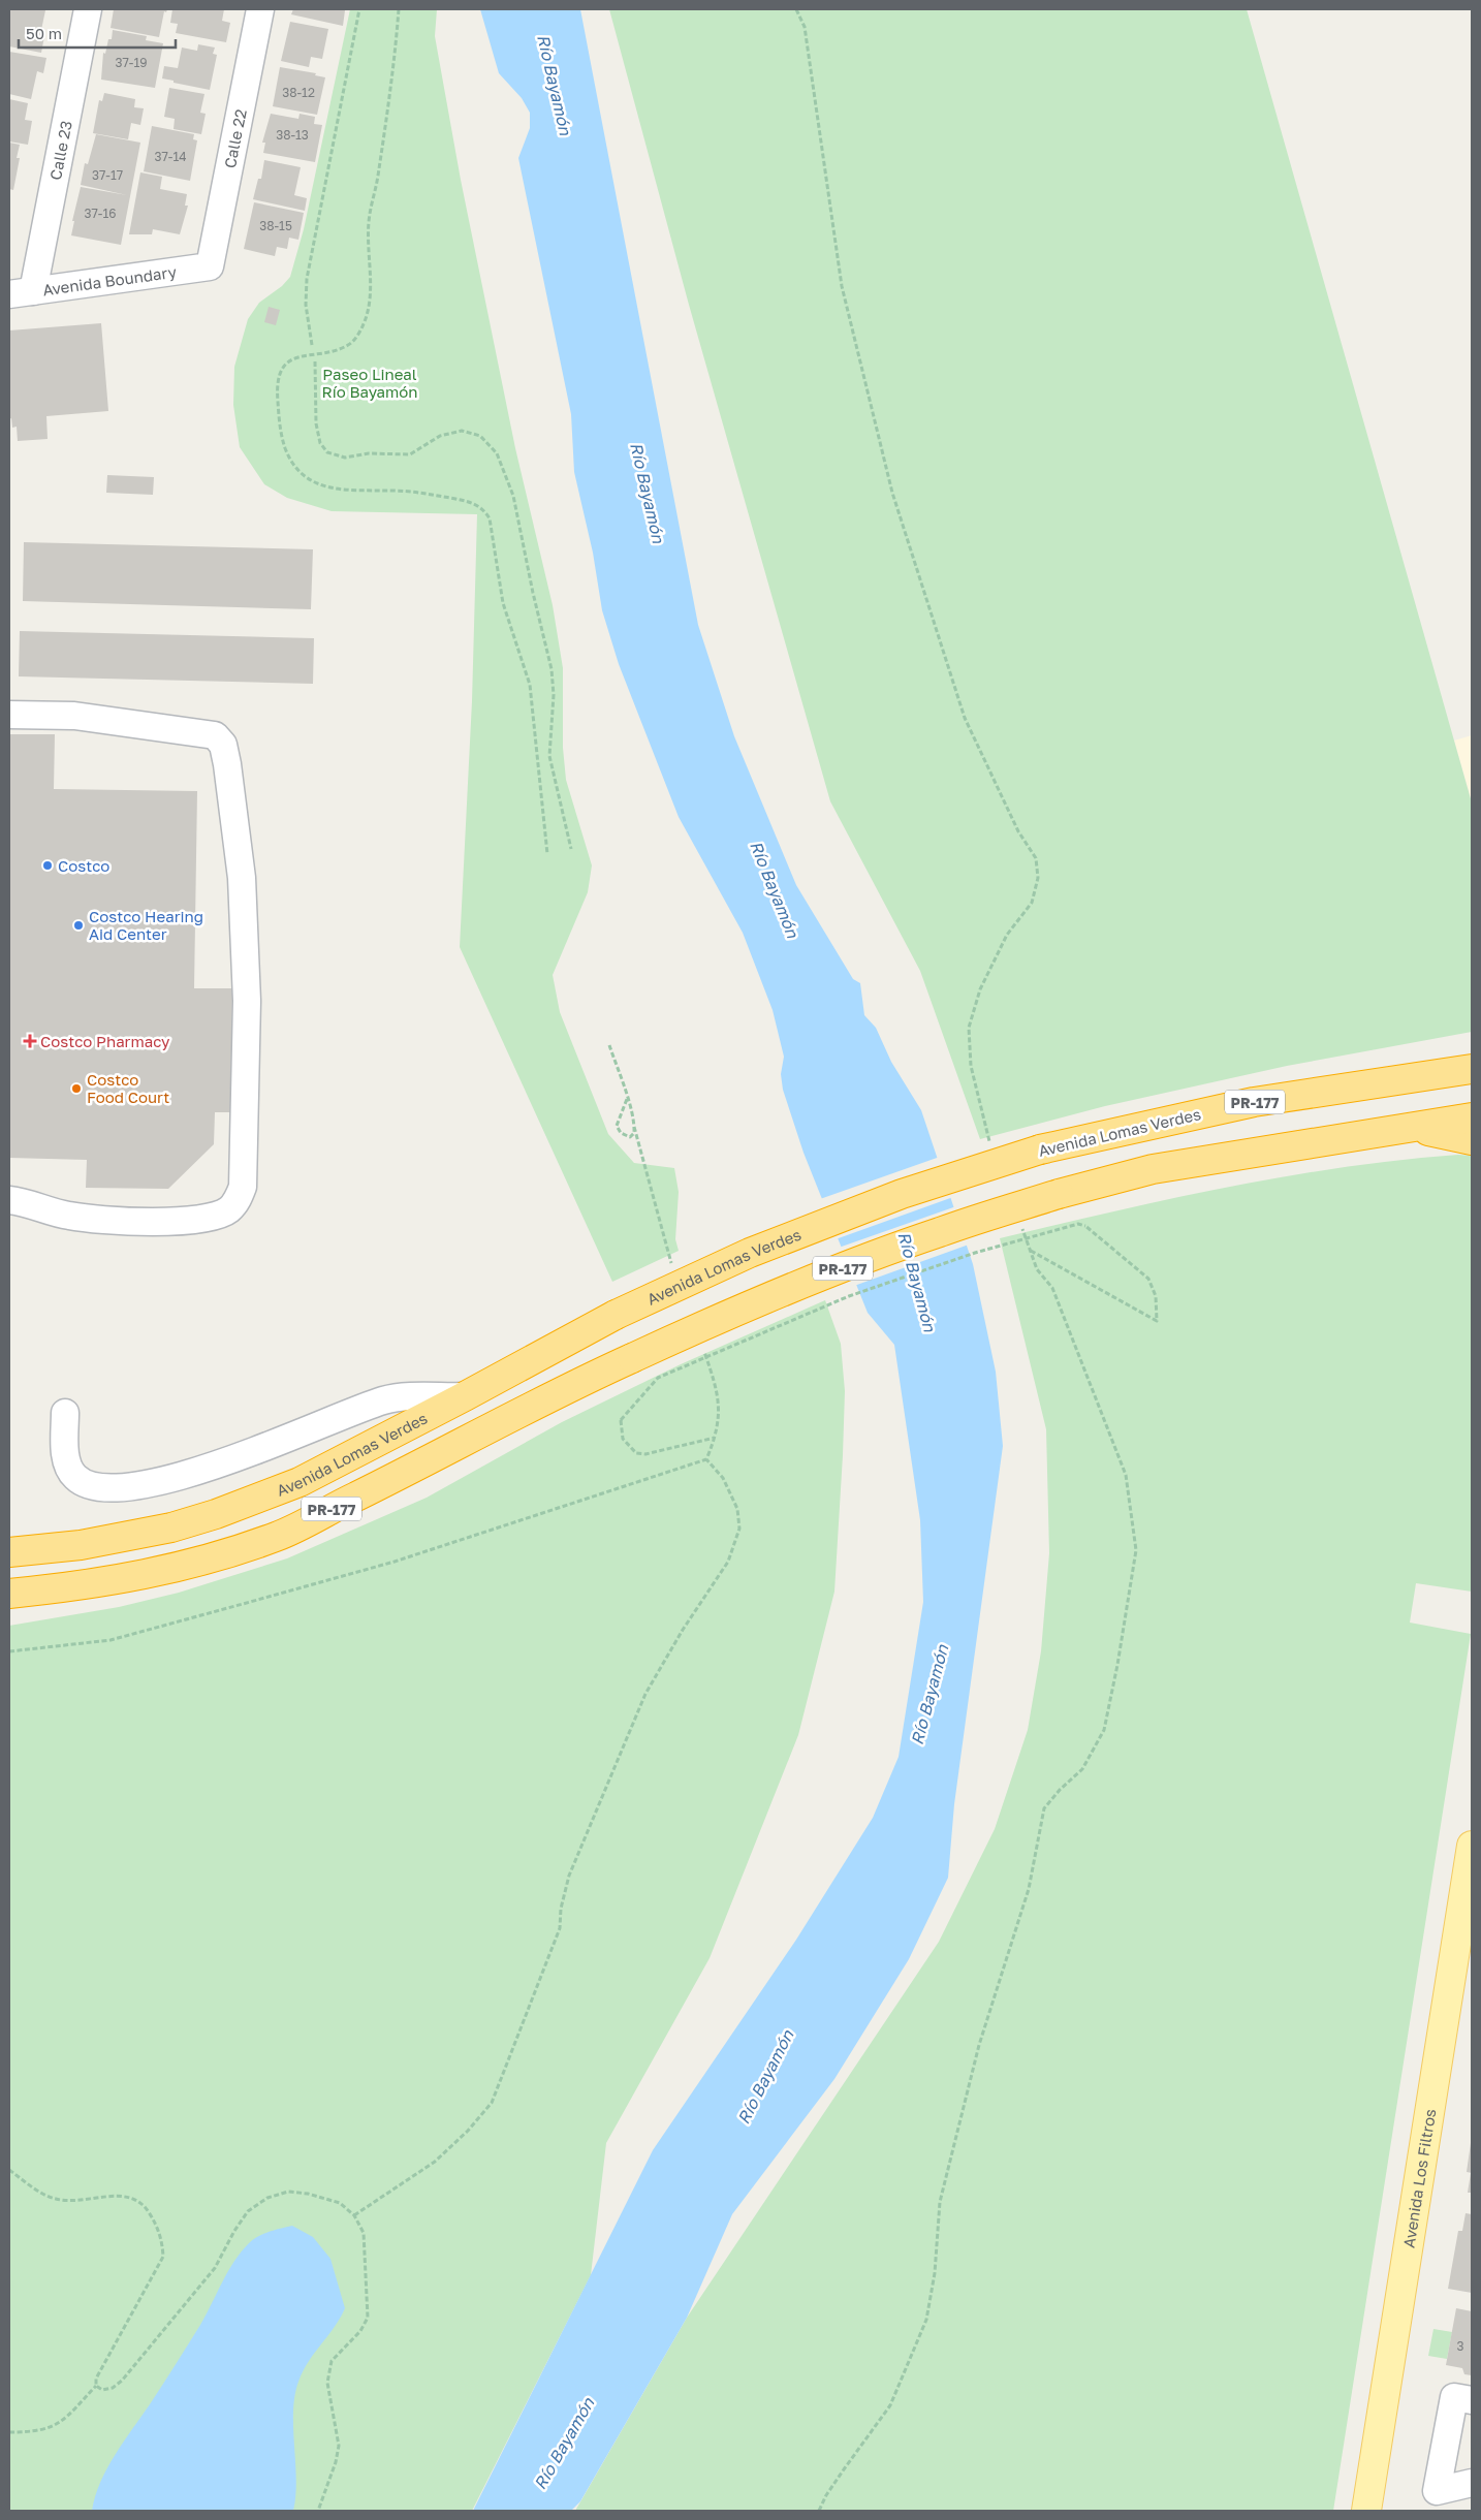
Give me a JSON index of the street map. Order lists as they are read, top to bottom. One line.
{"streets":{"highway":["PR-177","Avenida Lomas Verdes"],"main road":["Avenida Los Filtros"],"street":["Calle 22","Calle 23","Avenida Boundary"]},"crossings":[["Calle 22","Avenida Boundary"],["Calle 23","Avenida Boundary"]],"water":["Río Bayamón"],"parks":["Paseo Lineal Río Bayamón"],"places":{"other":["Costco","Costco Hearing Aid Center","Costco Food Court"],"health":["Costco Pharmacy"]},"house_numbers":["37-19","38-12","38-13","37-14","37-17","37-16","38-15","3"],"scale_bar":"50 m"}
